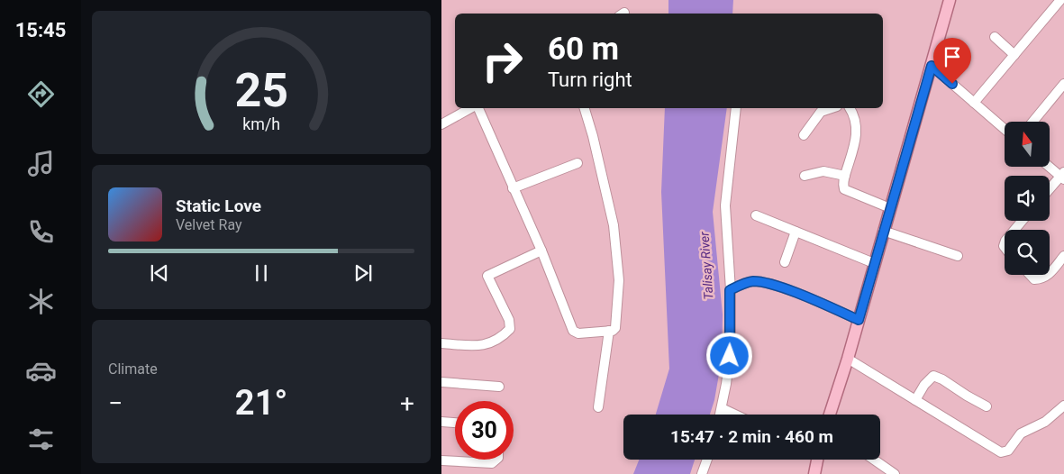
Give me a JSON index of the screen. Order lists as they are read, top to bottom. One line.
{"water":["Talisay River"],"north":"top","page":{"tabs":"15:45","turn":["60 m","Turn right"],"song":["Static Love","Velvet Ray"],"tile":"Climate","heat":["−","21°","+"],"limit":"30","trip":"15:47 · 2 min · 460 m","gauge":["25","km/h"]}}
